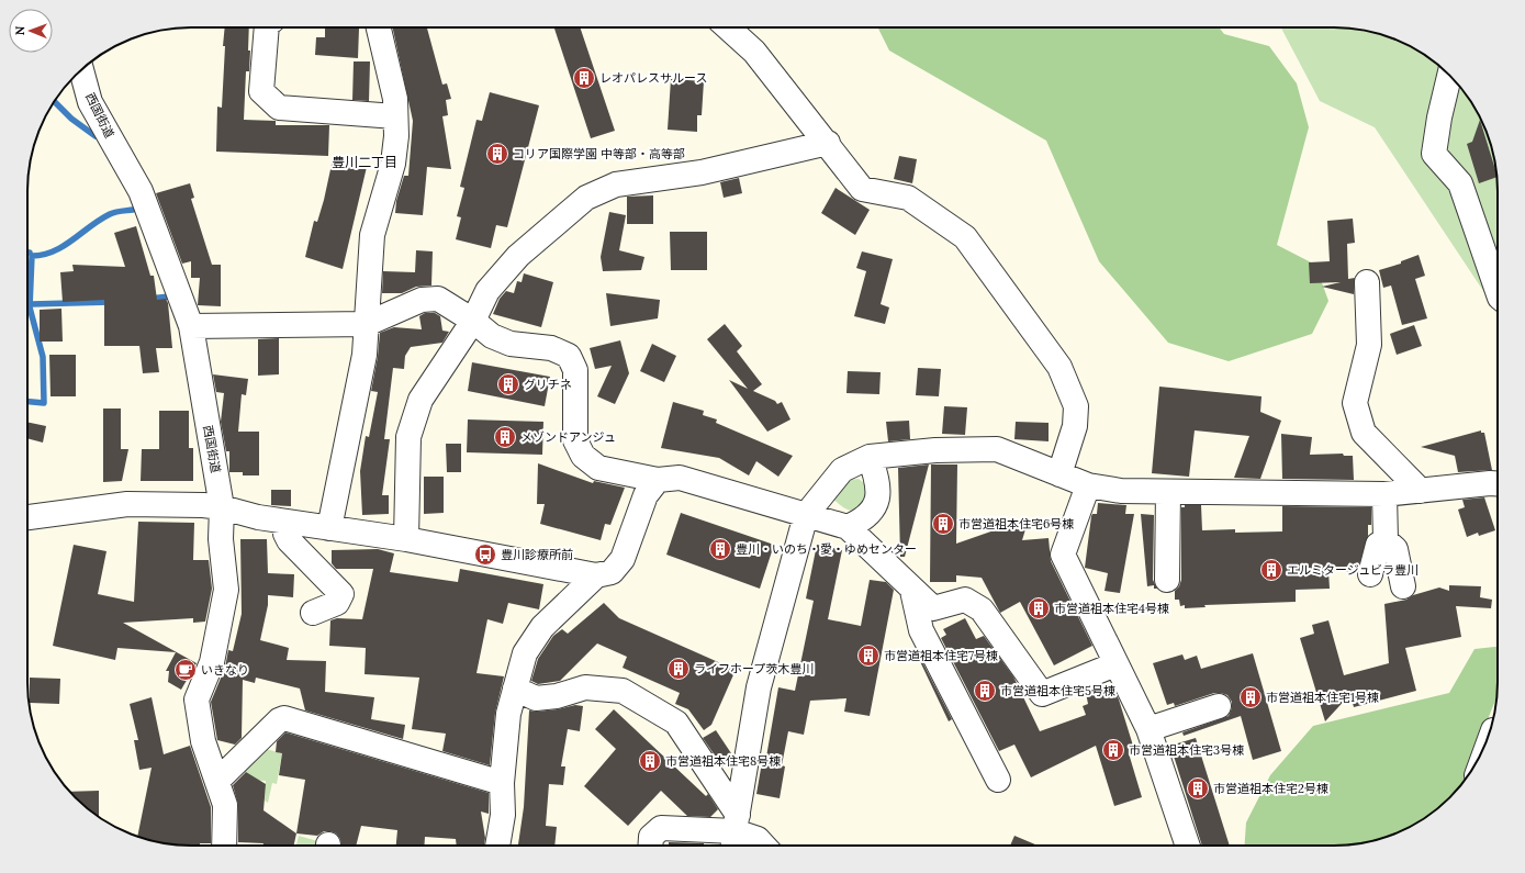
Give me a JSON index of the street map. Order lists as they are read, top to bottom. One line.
{"streets":{"street":["西国街道"]},"districts":["豊川二丁目"],"places":{"building":["レオパレスサルース","コリア国際学園 中等部・高等部","グリチネ","メゾンドアンジュ","市営道祖本住宅6号棟","豊川・いのち・愛・ゆめセンター","エルミタージュビラ豊川","市営道祖本住宅4号棟","市営道祖本住宅7号棟","ライフホープ茨木豊川","市営道祖本住宅5号棟","市営道祖本住宅1号棟","市営道祖本住宅3号棟","市営道祖本住宅8号棟","市営道祖本住宅2号棟"],"bus stop":["豊川診療所前"],"cafe":["いきなり"]},"north":"left"}
